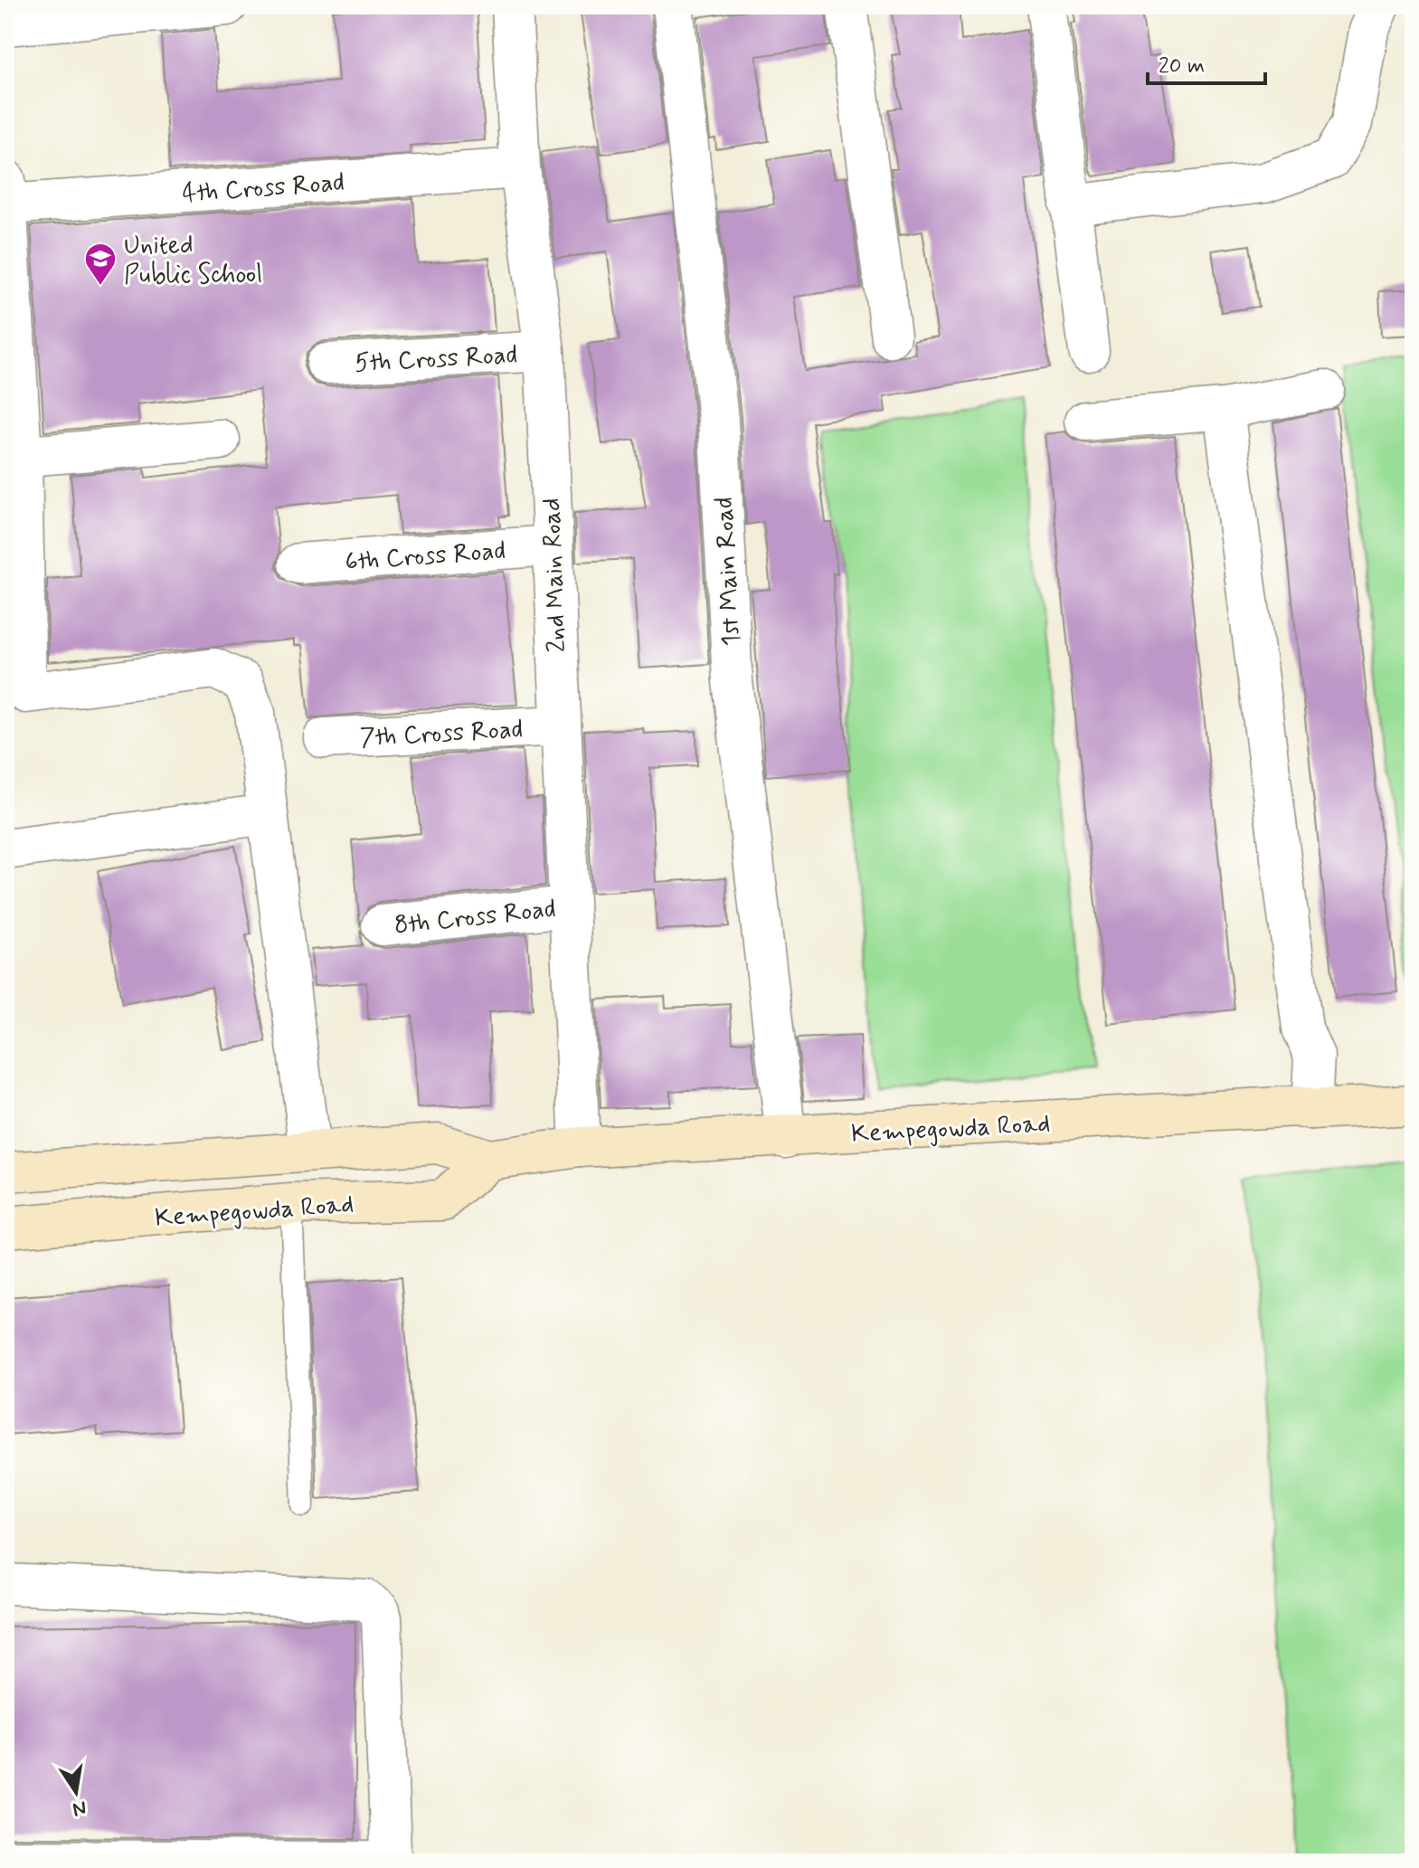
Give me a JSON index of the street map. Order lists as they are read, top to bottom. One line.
{"streets":{"street":["4th Cross Road","5th Cross Road","6th Cross Road","1st Main Road","2nd Main Road","7th Cross Road","8th Cross Road","Kempegowda Road"]},"crossings":[["4th Cross Road","2nd Main Road"],["5th Cross Road","2nd Main Road"],["6th Cross Road","2nd Main Road"],["1st Main Road","Kempegowda Road"],["2nd Main Road","7th Cross Road"],["2nd Main Road","8th Cross Road"],["2nd Main Road","Kempegowda Road"]],"places":{"school or university":["United Public School"]},"scale_bar":"20 m","north":"bottom"}
